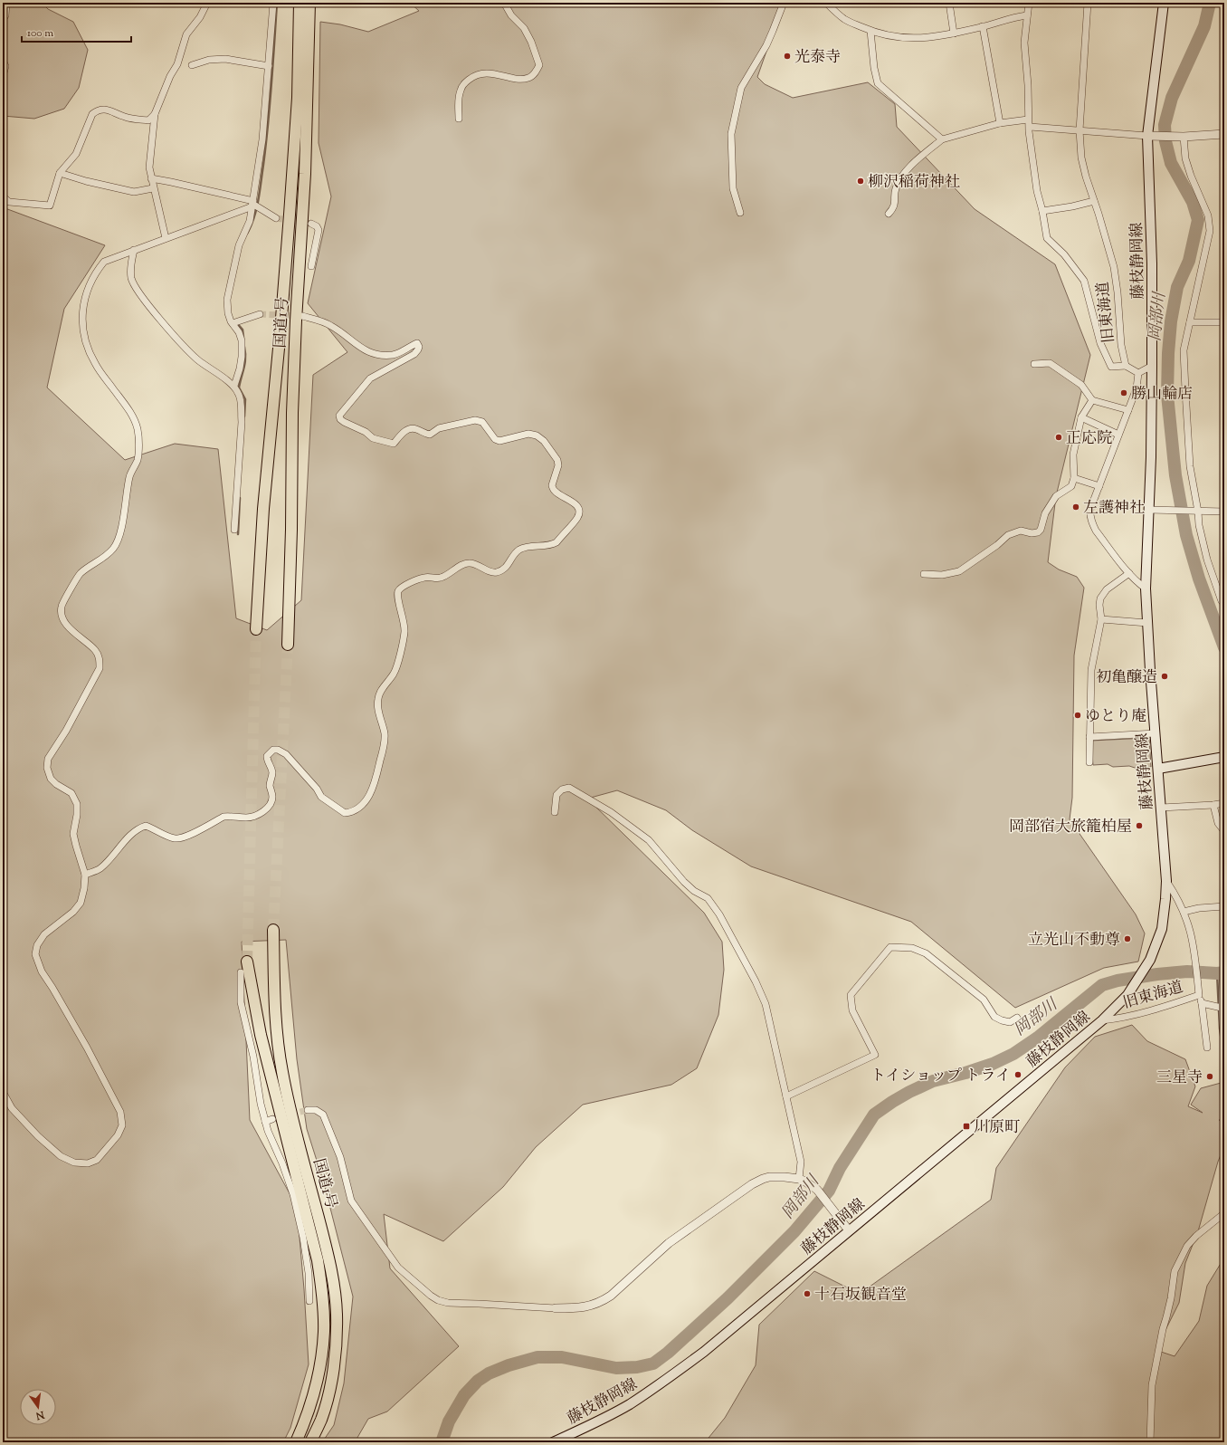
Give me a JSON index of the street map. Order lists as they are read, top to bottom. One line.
{"streets":{"highway":["国道1号"],"main road":["藤枝静岡線"],"street":["旧東海道"]},"crossings":[["藤枝静岡線","旧東海道"]],"water":["岡部川"],"places":{"other":["光泰寺","柳沢稲荷神社","勝山輪店","正応院","左護神社","初亀醸造","ゆとり庵","岡部宿大旅籠柏屋","立光山不動尊","トイショップ トライ","三星寺","十石坂観音堂"],"transit":["川原町"]},"scale_bar":"100 m","north":"bottom"}
